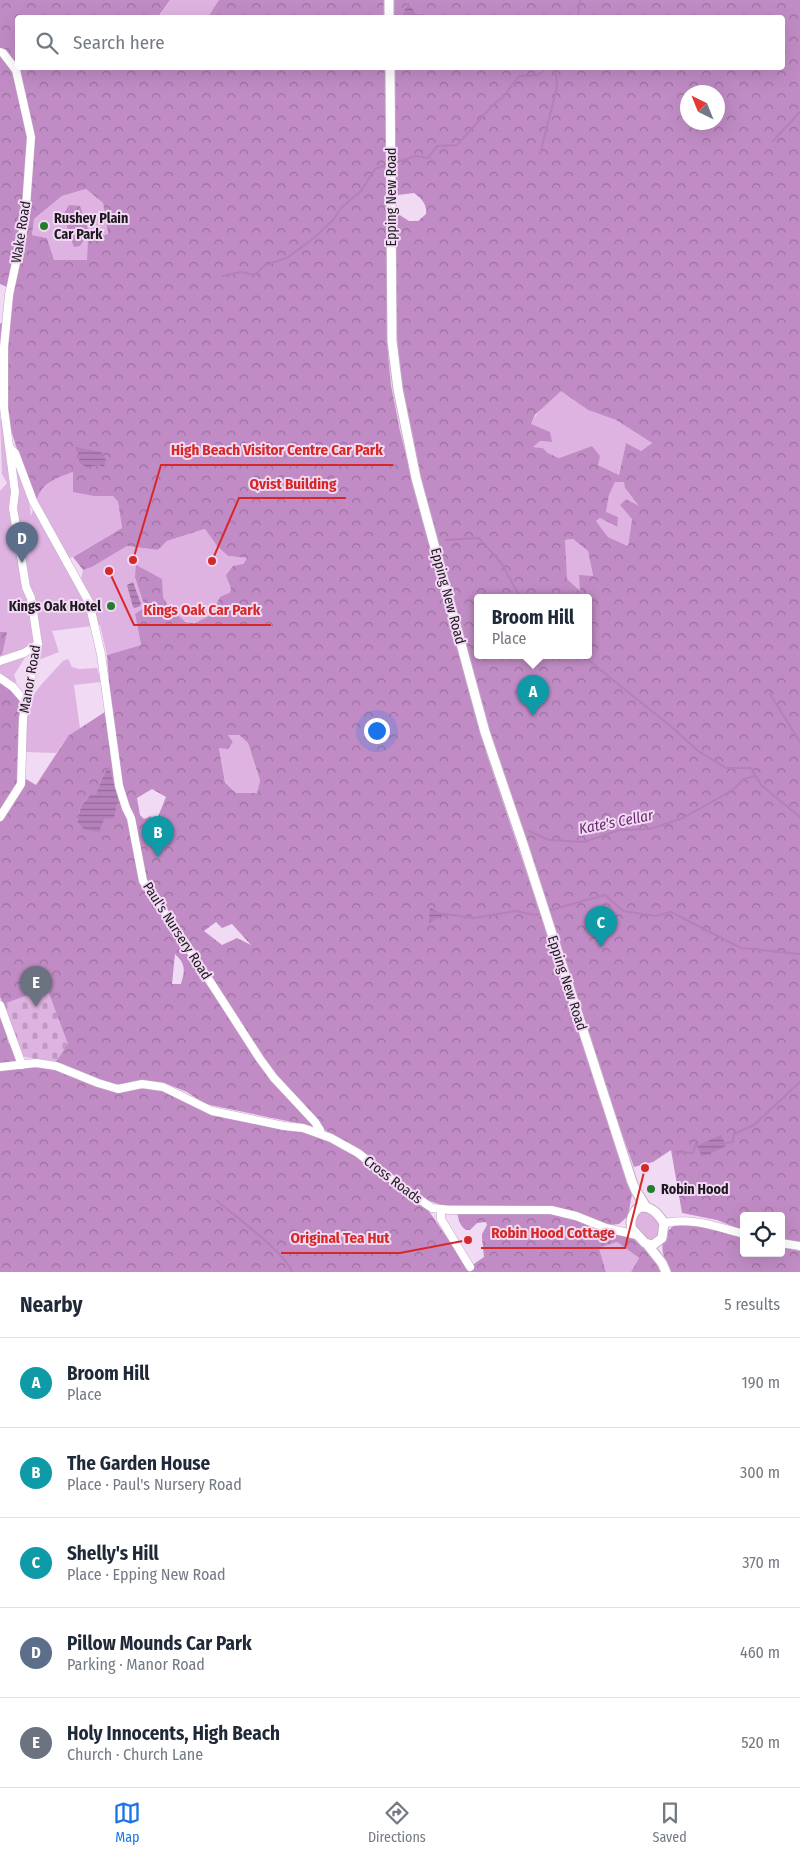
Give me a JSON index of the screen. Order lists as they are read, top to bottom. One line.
{"streets":{"main road":["Epping New Road"],"street":["Wake Road","Manor Road","Paul's Nursery Road","Cross Roads"]},"crossings":[["Epping New Road","Cross Roads"],["Wake Road","Manor Road"],["Wake Road","Paul's Nursery Road"],["Paul's Nursery Road","Cross Roads"]],"water":["Kate's Cellar"],"places":["Rushey Plain Car Park","High Beach Visitor Centre Car Park","Qvist Building","Kings Oak Car Park","Kings Oak Hotel","Robin Hood Cottage","Robin Hood","Original Tea Hut"],"north":"top left","page":{"search":"Search here","pins":["D","A","B","C","E"],"popup":["Broom Hill","Place"],"heading":["Nearby","5 results"],"list":[{"mark":"A","name":"Broom Hill","note":"Place","value":"190 m"},{"mark":"B","name":"The Garden House","note":"Place · Paul's Nursery Road","value":"300 m"},{"mark":"C","name":"Shelly's Hill","note":"Place · Epping New Road","value":"370 m"},{"mark":"D","name":"Pillow Mounds Car Park","note":"Parking · Manor Road","value":"460 m"},{"mark":"E","name":"Holy Innocents, High Beach","note":"Church · Church Lane","value":"520 m"}],"nav":["Map","Directions","Saved"]}}
